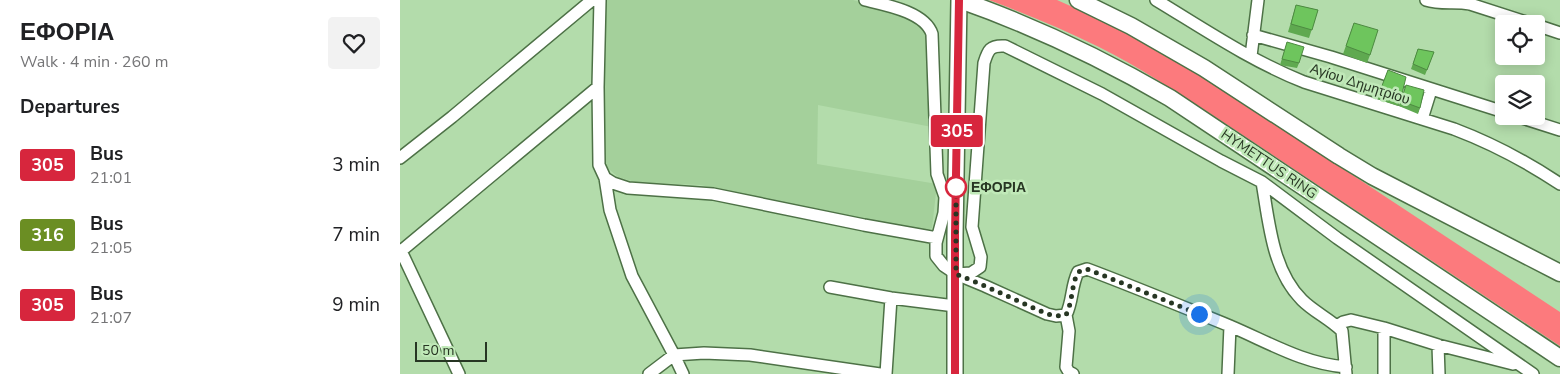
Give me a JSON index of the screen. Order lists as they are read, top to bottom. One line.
{"streets":{"highway":["HYMETTUS RING"],"street":["Αγίου Δημητρίου"]},"places":["ΕΦΟΡΙΑ"],"lines":["bus line 305"],"scale_bar":"50 m","page":{"heading":[["ΕΦΟΡΙΑ","Walk · 4 min · 260 m"],"Departures"],"on_map":"305","list":[{"mark":"305","name":"Bus","note":"21:01","value":"3 min"},{"mark":"316","name":"Bus","note":"21:05","value":"7 min"},{"mark":"305","name":"Bus","note":"21:07","value":"9 min"}],"scale":"50 m"}}
